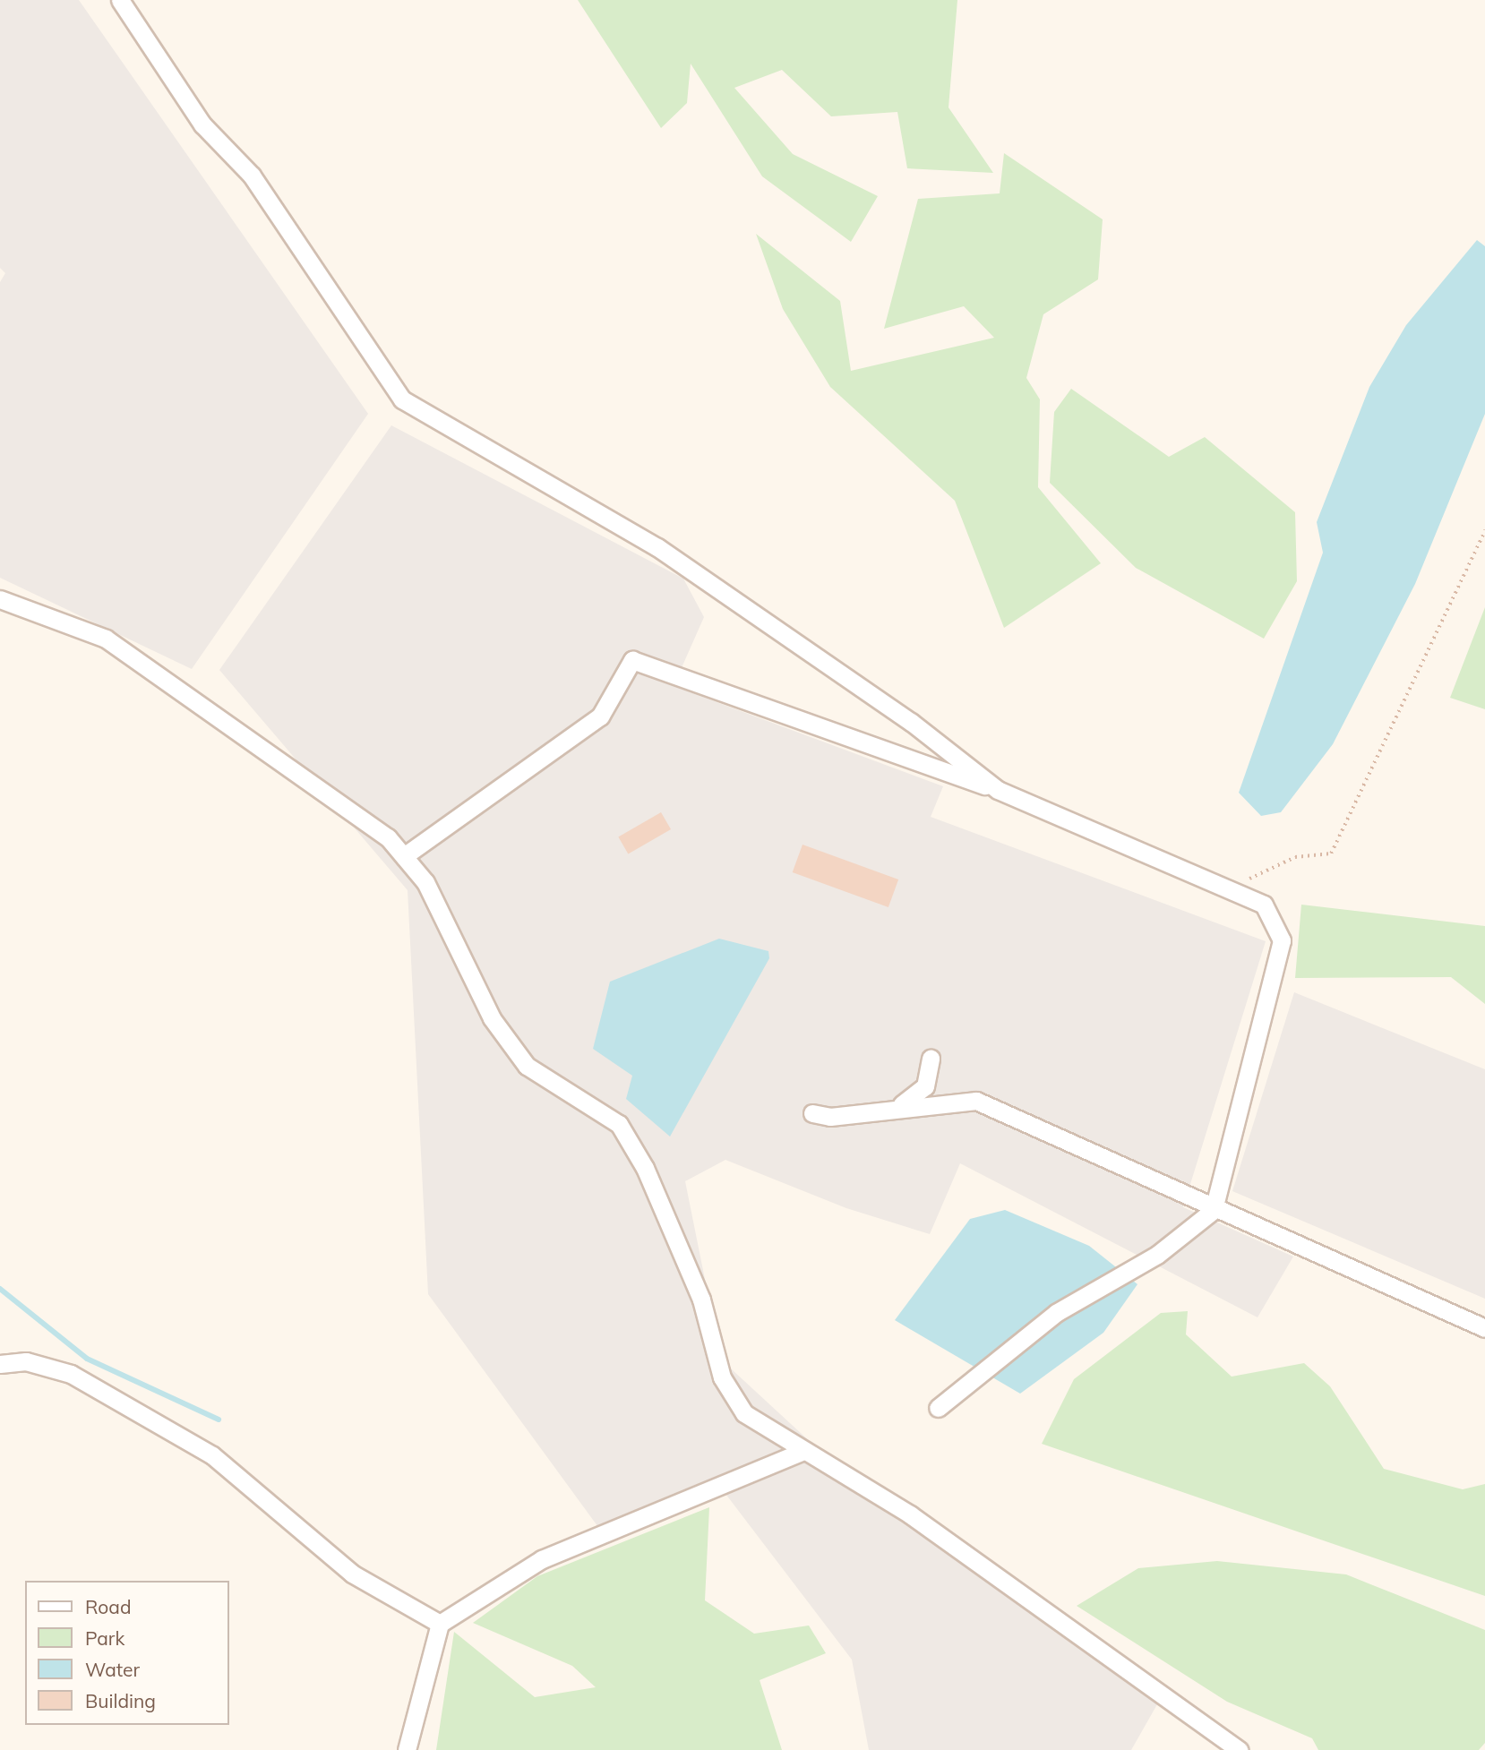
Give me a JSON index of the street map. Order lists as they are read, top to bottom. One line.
{"legend":["Road","Park","Water","Building"]}
